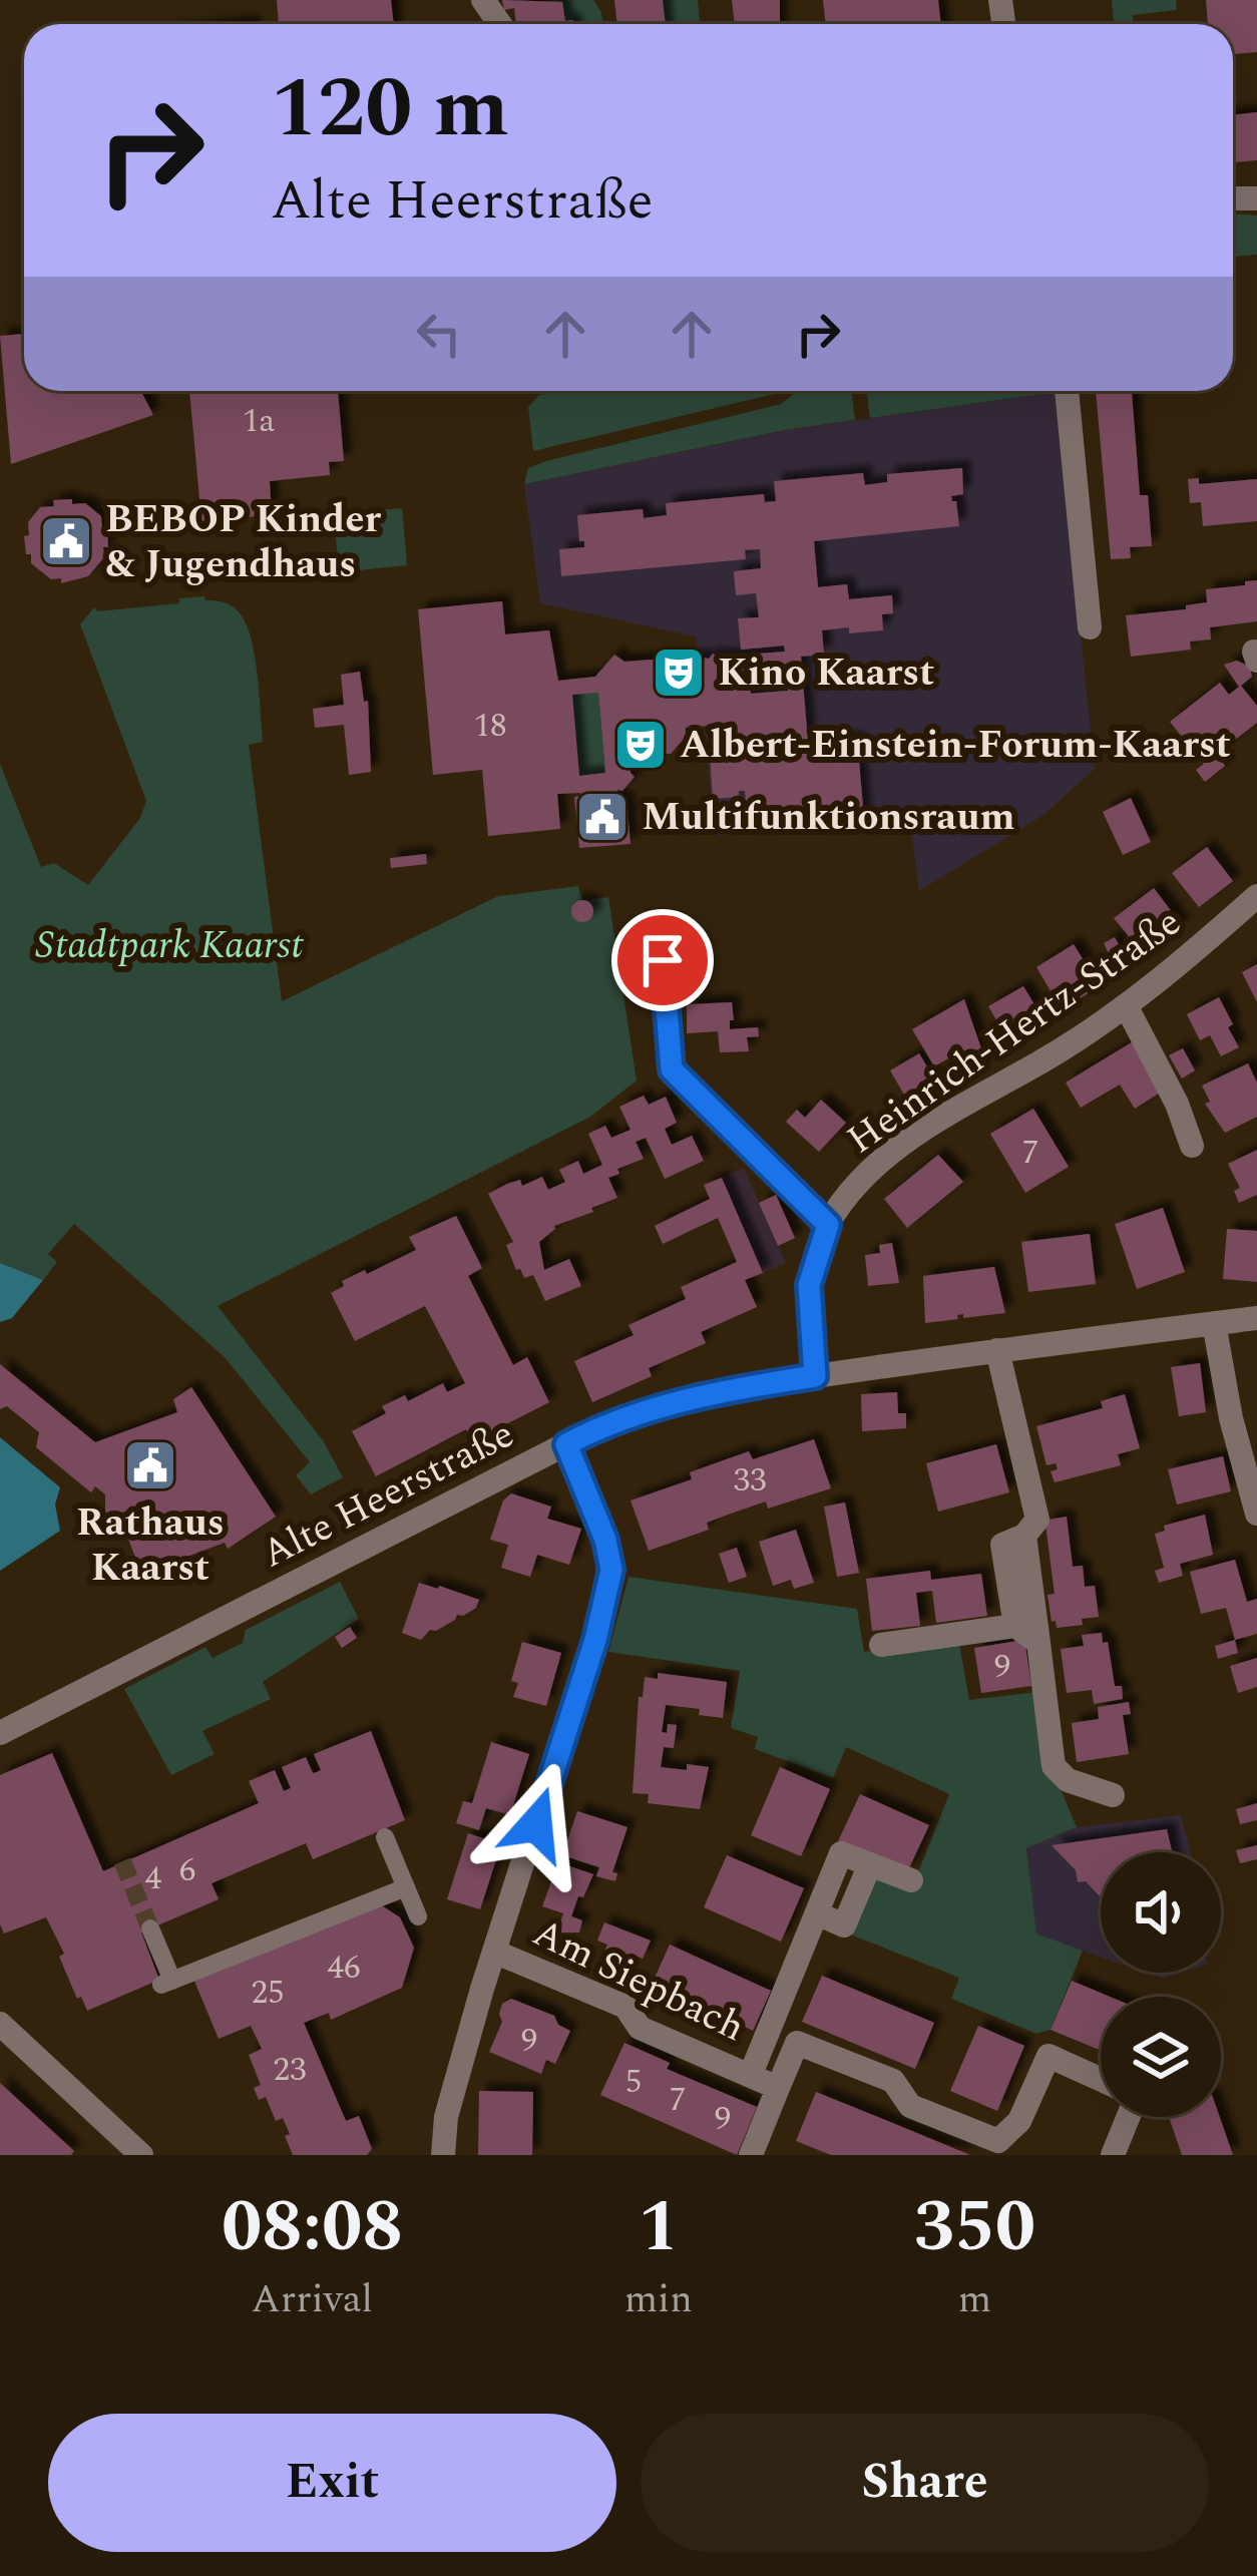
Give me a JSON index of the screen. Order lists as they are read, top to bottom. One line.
{"streets":{"street":["Heinrich-Hertz-Straße","Alte Heerstraße","Am Siepbach"]},"crossings":[["Heinrich-Hertz-Straße","Alte Heerstraße"]],"parks":["Stadtpark Kaarst"],"places":{"public building":["BEBOP Kinder & Jugendhaus","Multifunktionsraum","Rathaus Kaarst"],"theatre":["Kino Kaarst","Albert-Einstein-Forum-Kaarst"]},"house_numbers":["1a","18","7","33","9","6","4","46","25","9","23","5","7","9"],"page":{"turn":["120 m","Alte Heerstraße"],"eta":["08:08","Arrival","1","min","350","m"],"buttons":["Exit","Share"]}}
